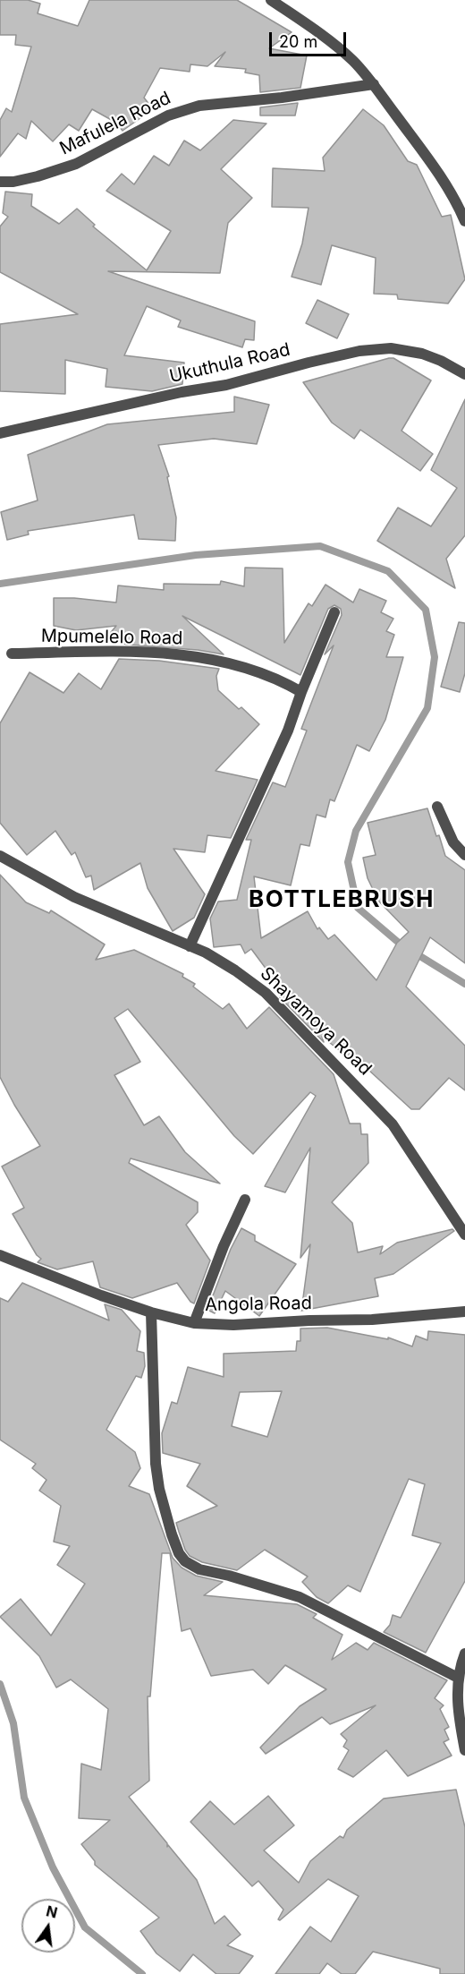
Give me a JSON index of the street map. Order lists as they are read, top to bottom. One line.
{"streets":{"street":["Mafulela Road","Ukuthula Road","Mpumelelo Road","Shayamoya Road","Angola Road"]},"districts":["BOTTLEBRUSH"],"scale_bar":"20 m","north":"top"}
